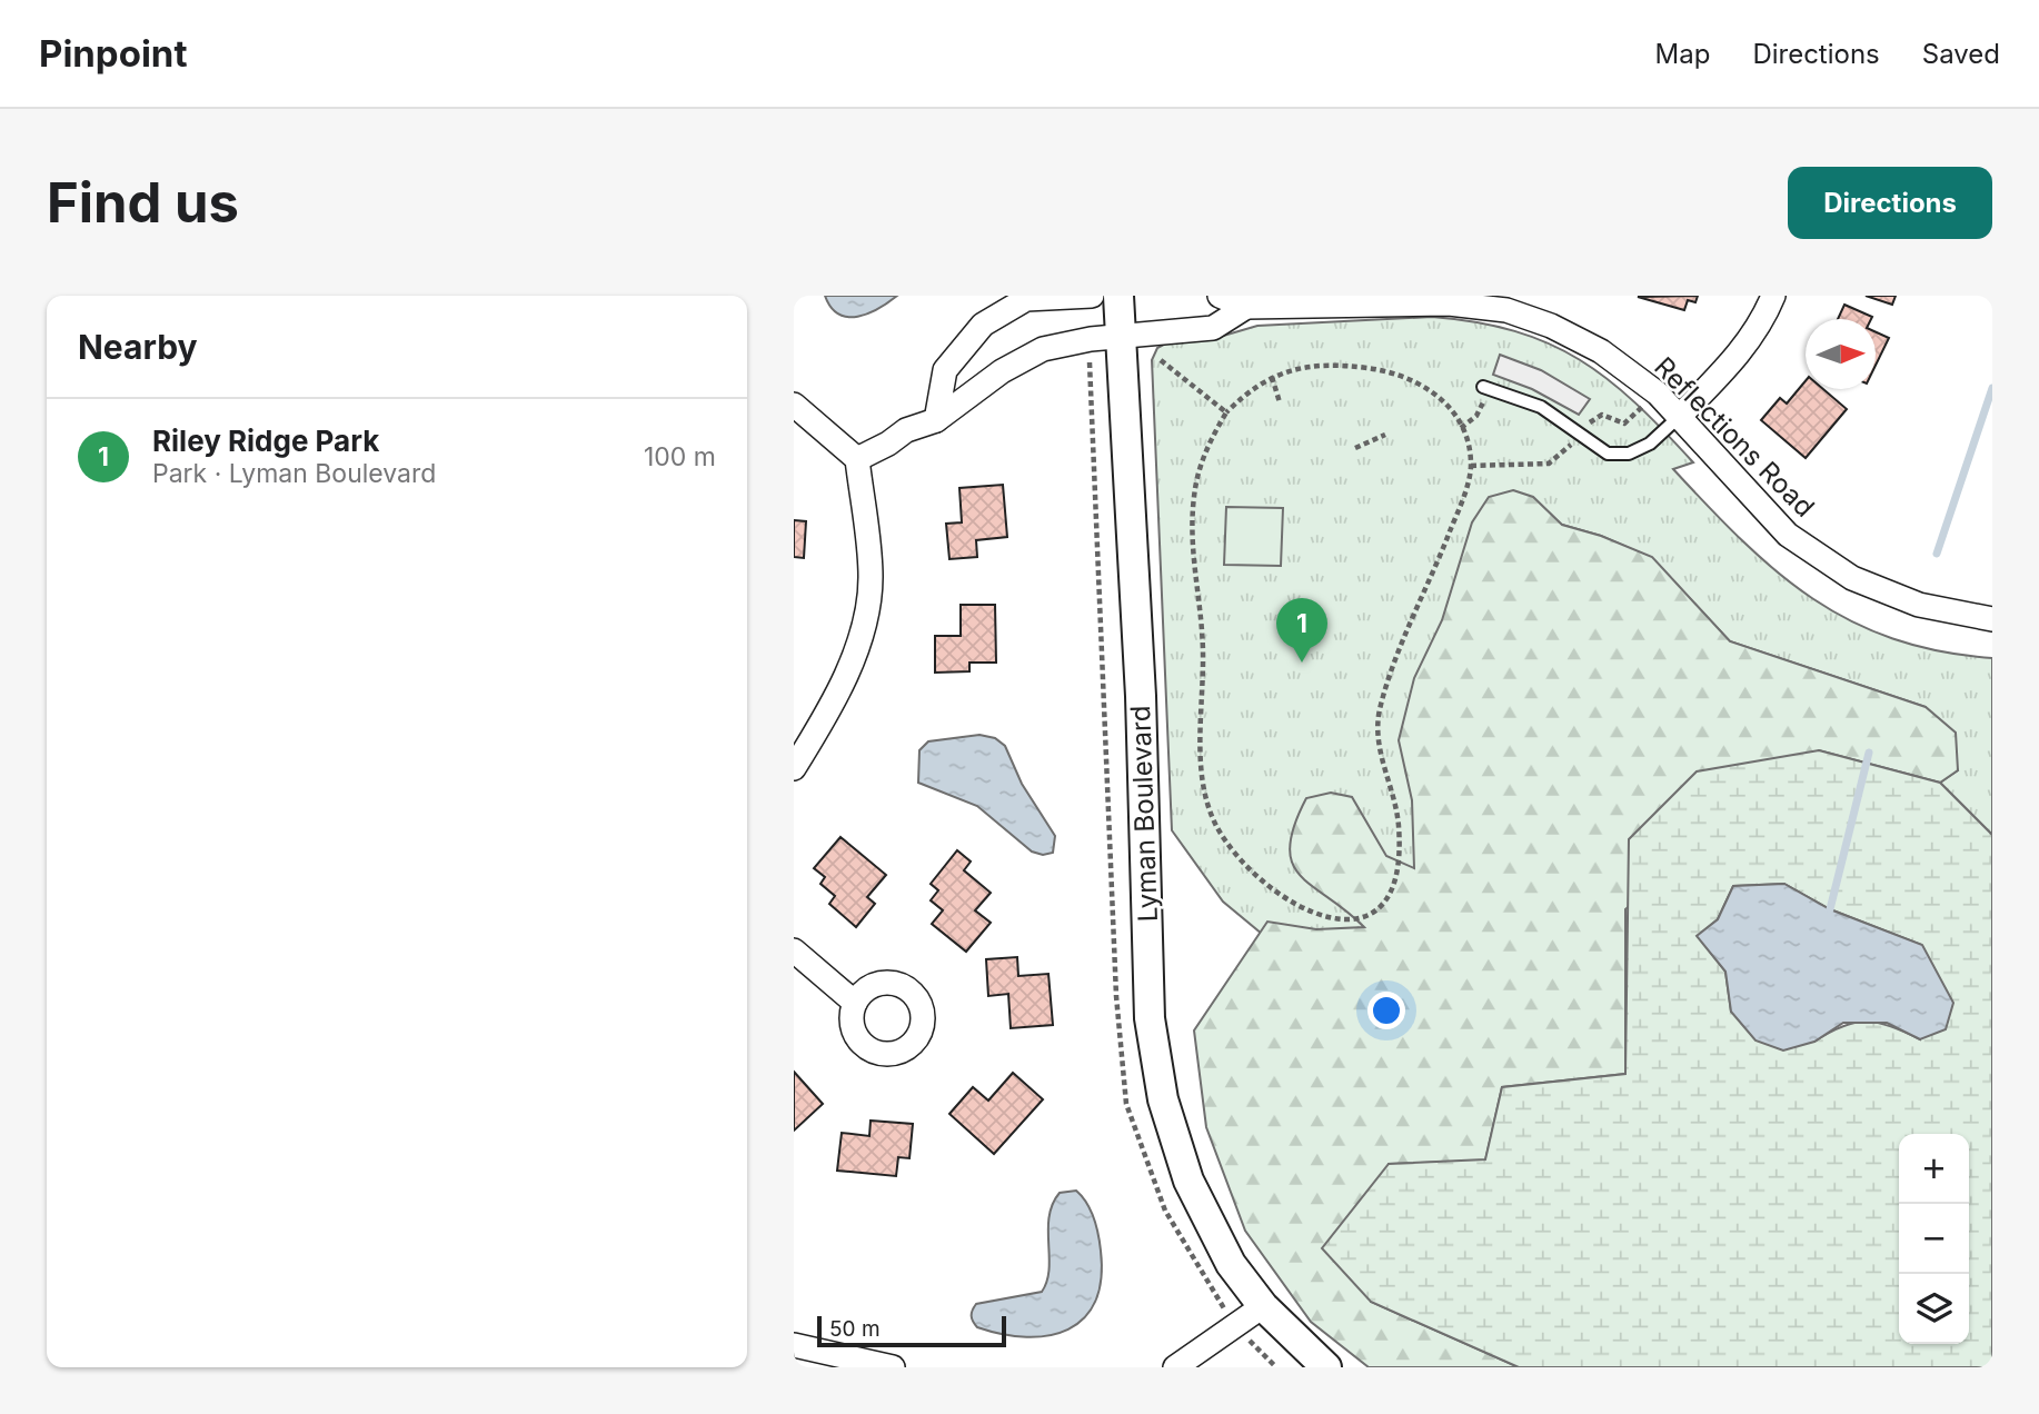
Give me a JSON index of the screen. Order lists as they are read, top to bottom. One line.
{"streets":{"street":["Reflections Road","Lyman Boulevard"]},"scale_bar":"50 m","north":"right","page":{"header":"Pinpoint","nav":["Map","Directions","Saved"],"buttons":"Directions","title":"Find us","heading":"Nearby","list":[{"mark":"1","name":"Riley Ridge Park","note":"Park · Lyman Boulevard","value":"100 m"}],"pins":"1","map_buttons":["+","−"],"scale":"50 m"}}
